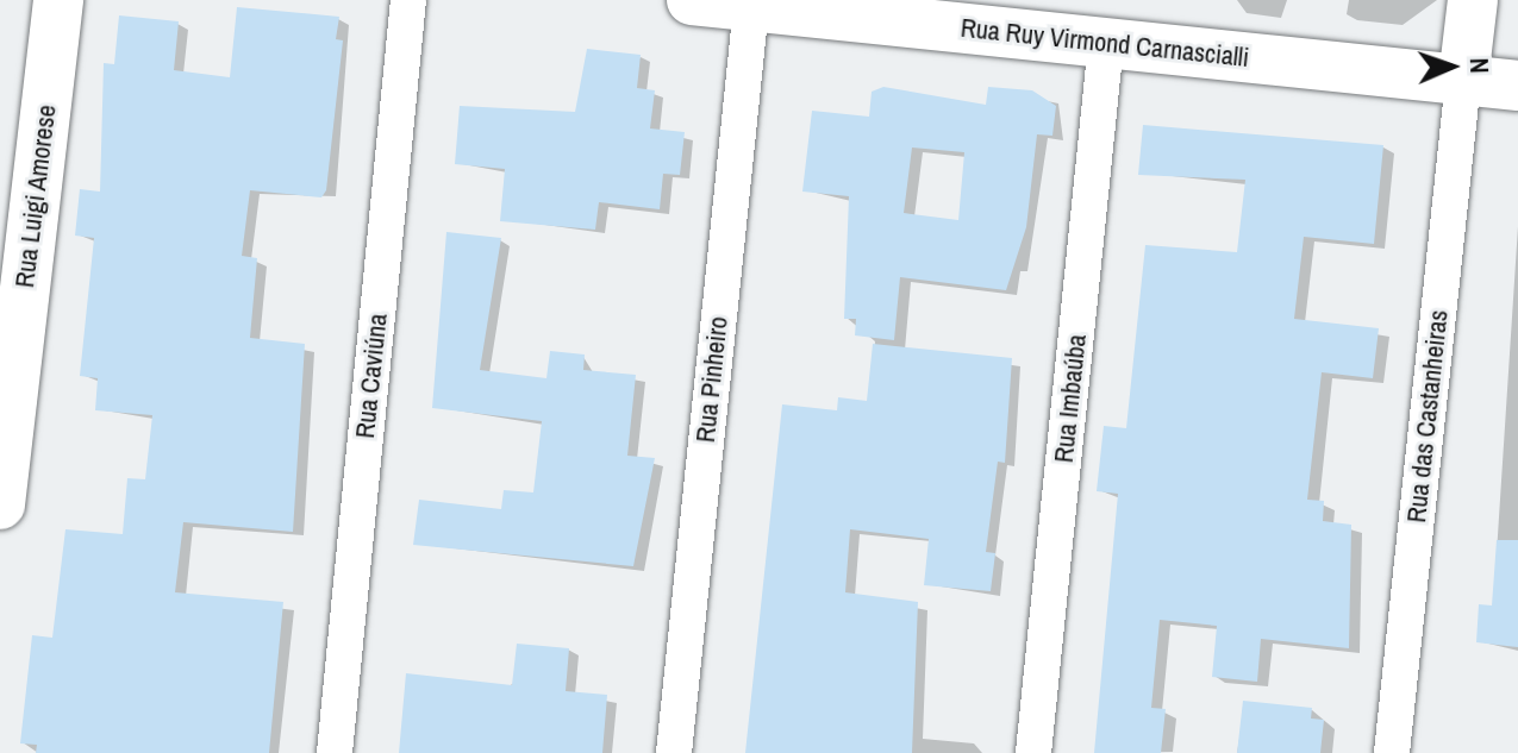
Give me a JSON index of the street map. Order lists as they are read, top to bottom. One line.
{"streets":{"street":["Rua Ruy Virmond Carnascialli","Rua Luigi Amorese","Rua Caviúna","Rua Pinheiro","Rua Imbaúba","Rua das Castanheiras"]},"crossings":[["Rua Ruy Virmond Carnascialli","Rua Pinheiro"],["Rua Ruy Virmond Carnascialli","Rua Imbaúba"],["Rua Ruy Virmond Carnascialli","Rua das Castanheiras"]],"north":"right"}
